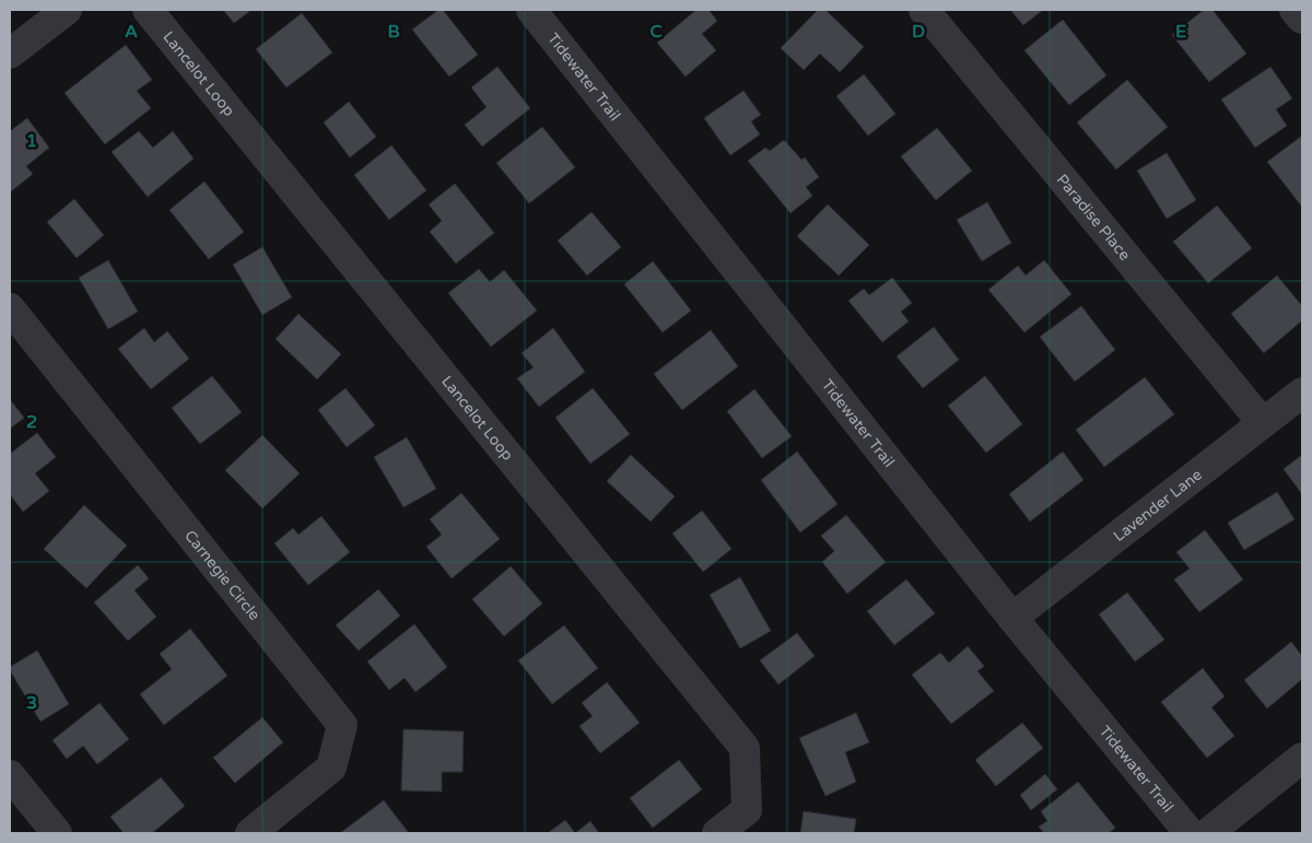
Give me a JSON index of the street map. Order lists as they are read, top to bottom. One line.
{"streets":{"street":["Lancelot Loop","Tidewater Trail","Paradise Place","Lavender Lane","Carnegie Circle"]},"crossings":[["Tidewater Trail","Lavender Lane"],["Paradise Place","Lavender Lane"]],"grid":{"columns":["A","B","C","D","E"],"rows":["1","2","3"]}}
